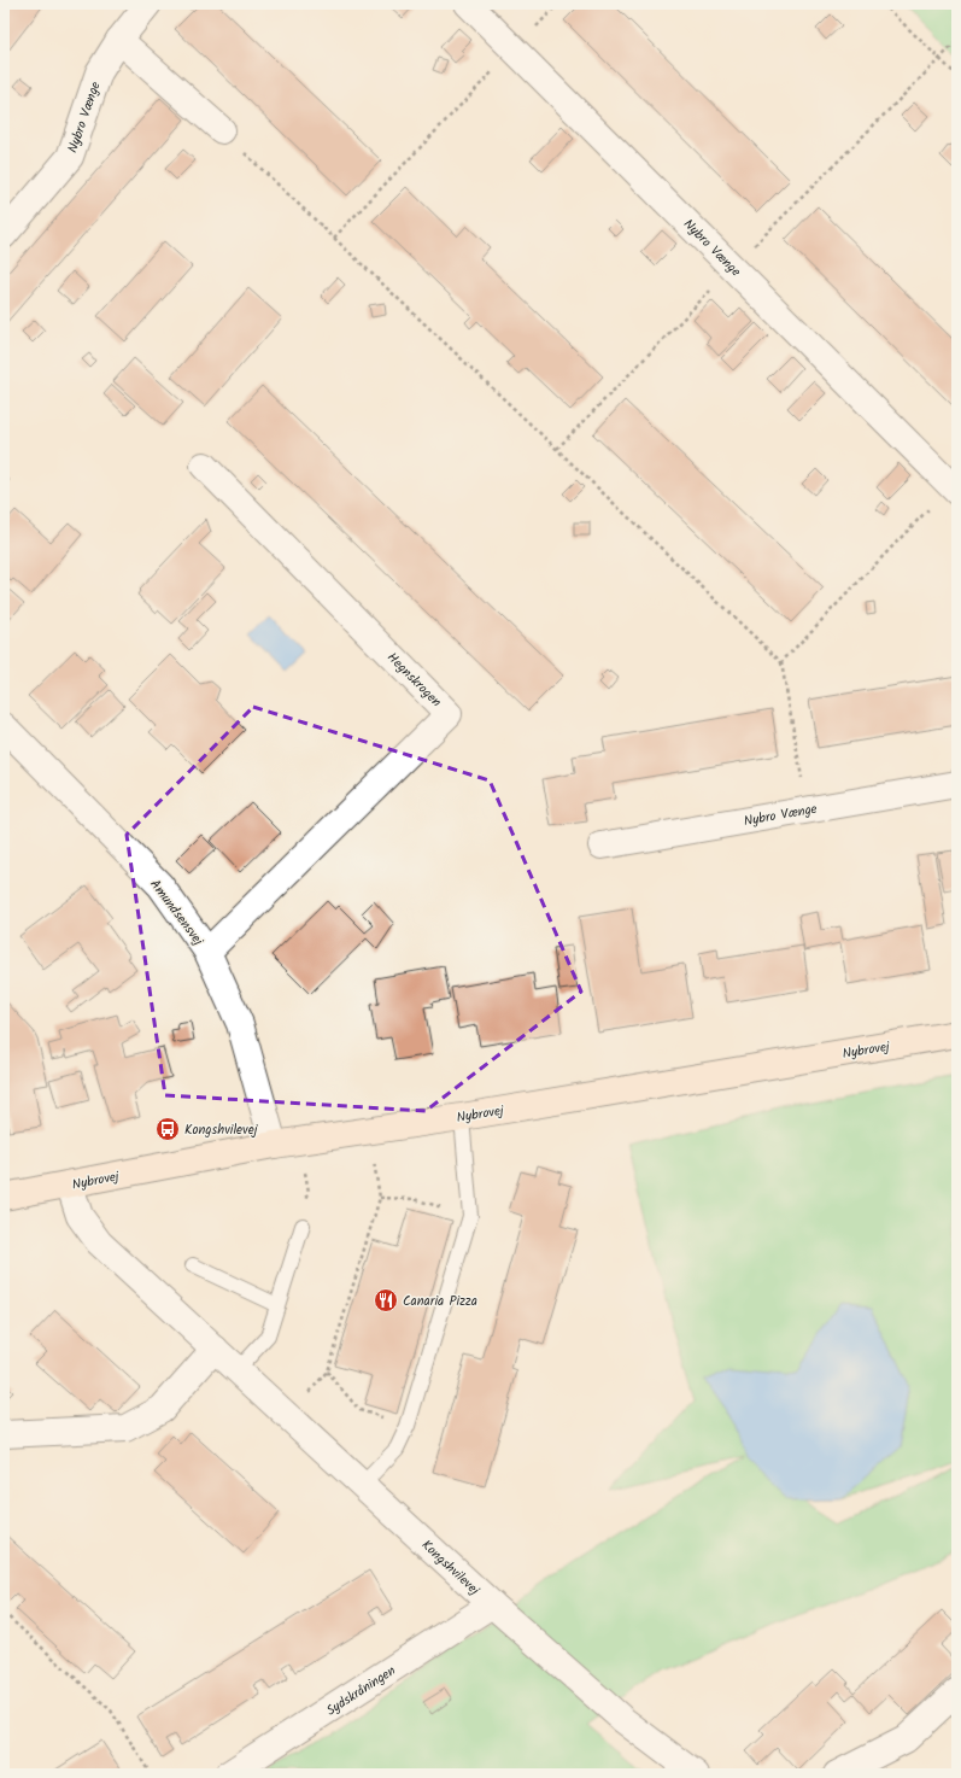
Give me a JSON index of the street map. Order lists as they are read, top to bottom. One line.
{"streets":{"street":["Nybro Vænge","Hegnskrogen","Amundsensvej","Nybrovej","Kongshvilevej","Sydskråningen"]},"crossings":[["Hegnskrogen","Amundsensvej"],["Amundsensvej","Nybrovej"],["Nybrovej","Kongshvilevej"],["Kongshvilevej","Sydskråningen"]],"places":{"bus stop":["Kongshvilevej"],"restaurant":["Canaria Pizza"]}}
